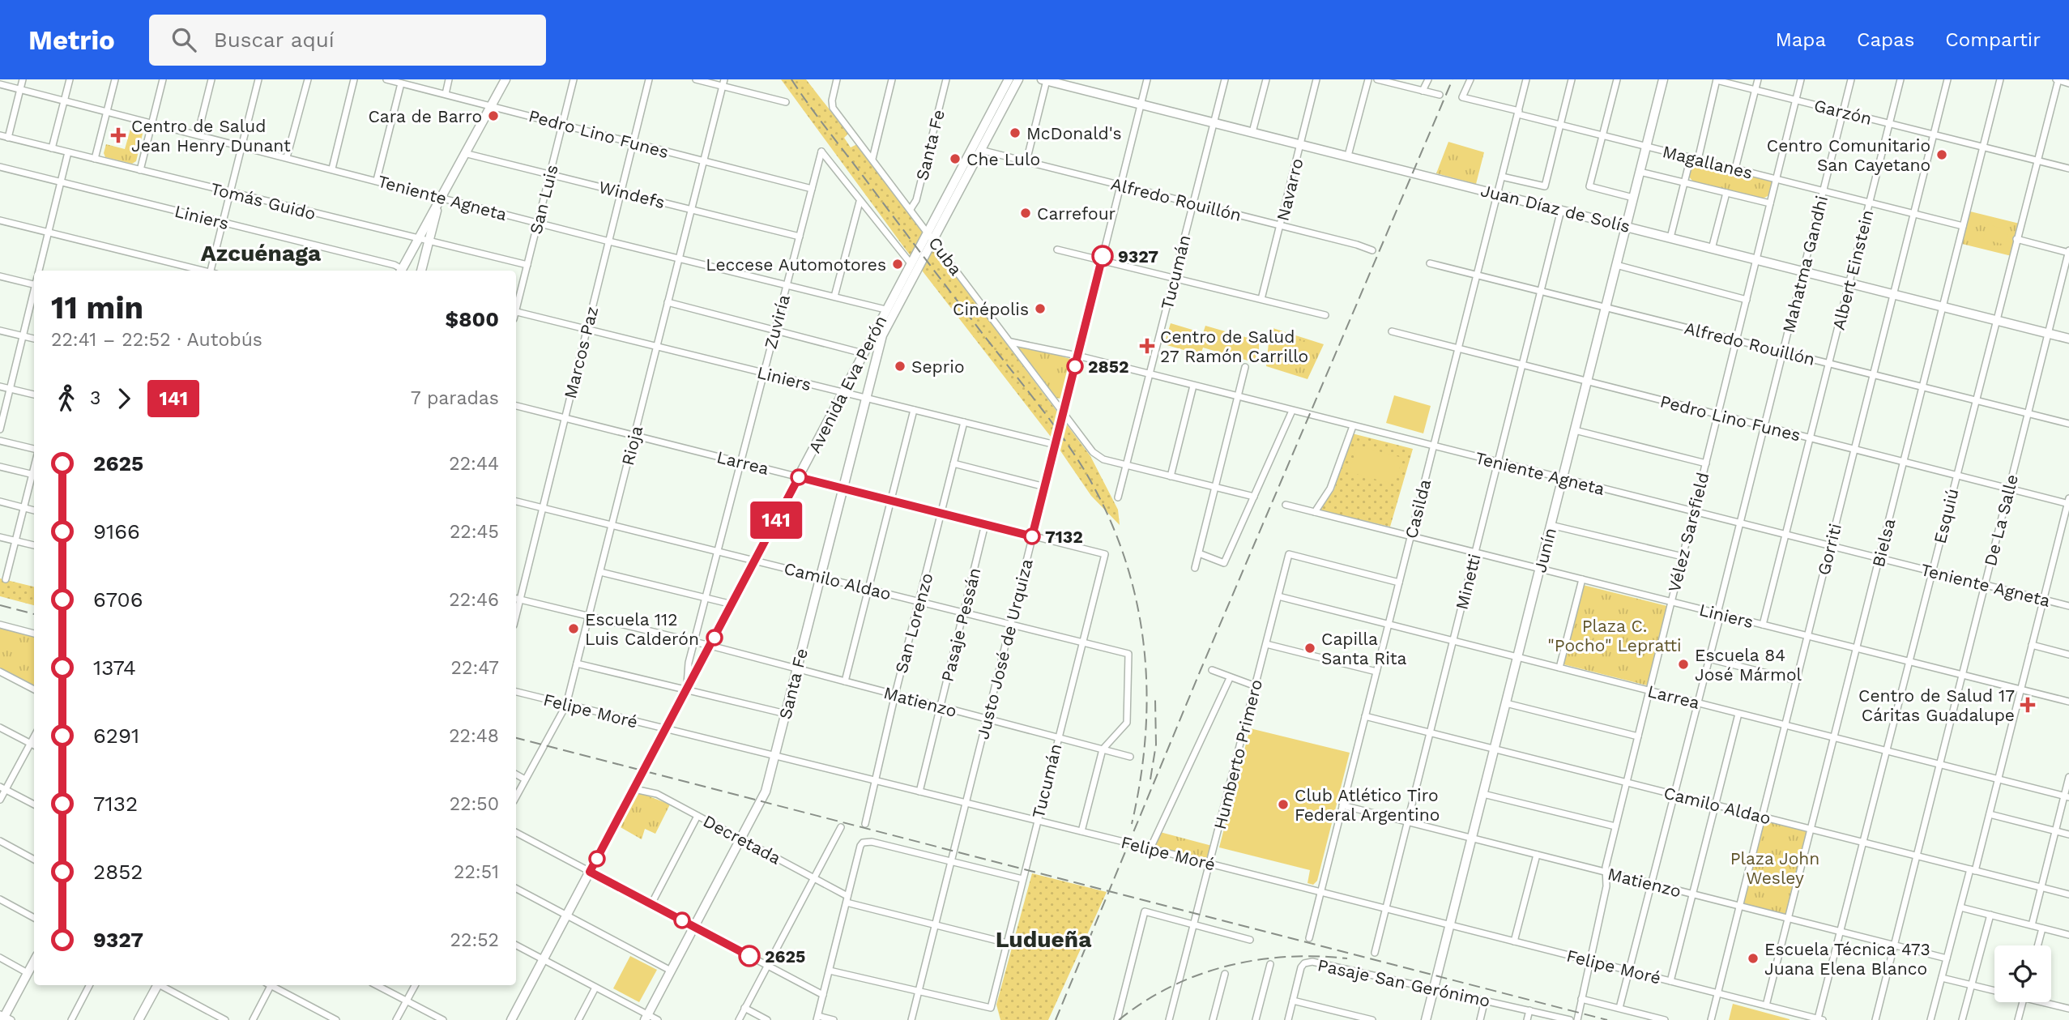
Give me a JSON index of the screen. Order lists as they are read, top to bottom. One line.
{"streets":{"main road":["Santa Fe","Juan Díaz de Solís","Avenida Eva Perón","Junín"],"street":["Garzón","Pedro Lino Funes","Magallanes","Navarro","Windefs","Teniente Agneta","San Luis","Alfredo Rouillón","Tomás Guido","Liniers","Cuba","Mahatma Gandhi","Albert Einstein","Tucumán","Zuviría","Marcos Paz","Rioja","Larrea","Casilda","Esquiú","De La Salle","Vélez Sarsfield","Bielsa","Gorriti","Camilo Aldao","Minetti","San Lorenzo","Pasaje Pessán","Justo José de Urquiza","Matienzo","Felipe Moré","Humberto Primero","Decretada","Pasaje San Gerónimo"]},"crossings":[["Garzón","Mahatma Gandhi"],["Garzón","Albert Einstein"],["Garzón","Esquiú"],["Garzón","Vélez Sarsfield"],["Garzón","Bielsa"],["Garzón","Gorriti"],["Pedro Lino Funes","San Luis"],["Pedro Lino Funes","Mahatma Gandhi"],["Pedro Lino Funes","Albert Einstein"],["Pedro Lino Funes","Zuviría"],["Pedro Lino Funes","Marcos Paz"],["Pedro Lino Funes","Rioja"],["Pedro Lino Funes","Casilda"],["Pedro Lino Funes","Esquiú"],["Pedro Lino Funes","De La Salle"],["Pedro Lino Funes","Vélez Sarsfield"],["Pedro Lino Funes","Bielsa"],["Pedro Lino Funes","Gorriti"],["Pedro Lino Funes","Junín"],["Pedro Lino Funes","Minetti"],["Santa Fe","Liniers"],["Santa Fe","Cuba"],["Santa Fe","Avenida Eva Perón"],["Santa Fe","Larrea"],["Santa Fe","Camilo Aldao"],["Santa Fe","Matienzo"],["Santa Fe","Felipe Moré"],["Santa Fe","Decretada"],["Magallanes","Mahatma Gandhi"],["Magallanes","Albert Einstein"],["Magallanes","Casilda"],["Magallanes","Vélez Sarsfield"],["Magallanes","Bielsa"],["Magallanes","Gorriti"],["Magallanes","Junín"],["Navarro","Alfredo Rouillón"],["Navarro","Juan Díaz de Solís"],["Windefs","San Luis"],["Windefs","Zuviría"],["Windefs","Marcos Paz"],["Windefs","Rioja"],["Teniente Agneta","San Luis"],["Teniente Agneta","Cuba"],["Teniente Agneta","Mahatma Gandhi"],["Teniente Agneta","Albert Einstein"],["Teniente Agneta","Tucumán"],["Teniente Agneta","Zuviría"],["Teniente Agneta","Marcos Paz"],["Teniente Agneta","Avenida Eva Perón"],["Teniente Agneta","Rioja"],["Teniente Agneta","Casilda"],["Teniente Agneta","Esquiú"],["Teniente Agneta","De La Salle"],["Teniente Agneta","Vélez Sarsfield"],["Teniente Agneta","Bielsa"],["Teniente Agneta","Gorriti"],["Teniente Agneta","Junín"],["Teniente Agneta","Minetti"],["Teniente Agneta","Justo José de Urquiza"],["San Luis","Tomás Guido"],["Alfredo Rouillón","Mahatma Gandhi"],["Alfredo Rouillón","Albert Einstein"],["Alfredo Rouillón","Tucumán"],["Alfredo Rouillón","Avenida Eva Perón"],["Alfredo Rouillón","Casilda"],["Alfredo Rouillón","Esquiú"],["Alfredo Rouillón","De La Salle"],["Alfredo Rouillón","Vélez Sarsfield"],["Alfredo Rouillón","Bielsa"],["Alfredo Rouillón","Gorriti"],["Alfredo Rouillón","Junín"],["Alfredo Rouillón","Minetti"],["Alfredo Rouillón","Justo José de Urquiza"],["Juan Díaz de Solís","Mahatma Gandhi"],["Juan Díaz de Solís","Albert Einstein"],["Juan Díaz de Solís","Tucumán"],["Juan Díaz de Solís","Casilda"],["Juan Díaz de Solís","Esquiú"],["Juan Díaz de Solís","De La Salle"],["Juan Díaz de Solís","Vélez Sarsfield"],["Juan Díaz de Solís","Bielsa"],["Juan Díaz de Solís","Gorriti"],["Juan Díaz de Solís","Junín"],["Juan Díaz de Solís","Minetti"],["Juan Díaz de Solís","Justo José de Urquiza"],["Liniers","Mahatma Gandhi"],["Liniers","Albert Einstein"],["Liniers","Zuviría"],["Liniers","Marcos Paz"],["Liniers","Avenida Eva Perón"],["Liniers","Rioja"],["Liniers","Casilda"],["Liniers","Esquiú"],["Liniers","De La Salle"],["Liniers","Vélez Sarsfield"],["Liniers","Bielsa"],["Liniers","Gorriti"],["Liniers","Junín"],["Liniers","Minetti"],["Liniers","San Lorenzo"],["Liniers","Justo José de Urquiza"],["Cuba","Tucumán"],["Cuba","Avenida Eva Perón"],["Cuba","Justo José de Urquiza"],["Mahatma Gandhi","Larrea"],["Mahatma Gandhi","Camilo Aldao"],["Mahatma Gandhi","Matienzo"],["Mahatma Gandhi","Felipe Moré"],["Tucumán","Larrea"],["Tucumán","Camilo Aldao"],["Tucumán","Justo José de Urquiza"],["Tucumán","Matienzo"],["Tucumán","Felipe Moré"],["Tucumán","Decretada"],["Zuviría","Avenida Eva Perón"],["Zuviría","Larrea"],["Zuviría","Camilo Aldao"],["Zuviría","Matienzo"],["Marcos Paz","Larrea"],["Marcos Paz","Camilo Aldao"],["Marcos Paz","Matienzo"],["Avenida Eva Perón","Larrea"],["Avenida Eva Perón","Camilo Aldao"],["Avenida Eva Perón","Matienzo"],["Avenida Eva Perón","Felipe Moré"],["Avenida Eva Perón","Decretada"],["Rioja","Larrea"],["Rioja","Camilo Aldao"],["Rioja","Matienzo"],["Rioja","Felipe Moré"],["Larrea","Casilda"],["Larrea","Esquiú"],["Larrea","De La Salle"],["Larrea","Vélez Sarsfield"],["Larrea","Bielsa"],["Larrea","Gorriti"],["Larrea","Junín"],["Larrea","Minetti"],["Larrea","San Lorenzo"],["Larrea","Pasaje Pessán"],["Larrea","Justo José de Urquiza"],["Larrea","Humberto Primero"],["Casilda","Camilo Aldao"],["Casilda","Matienzo"],["Casilda","Felipe Moré"],["Casilda","Humberto Primero"],["Esquiú","Camilo Aldao"],["Esquiú","Matienzo"],["Esquiú","Felipe Moré"],["De La Salle","Camilo Aldao"],["De La Salle","Matienzo"],["Vélez Sarsfield","Camilo Aldao"],["Vélez Sarsfield","Matienzo"],["Vélez Sarsfield","Felipe Moré"],["Bielsa","Camilo Aldao"],["Bielsa","Matienzo"],["Bielsa","Felipe Moré"],["Gorriti","Camilo Aldao"],["Gorriti","Matienzo"],["Gorriti","Felipe Moré"],["Junín","Camilo Aldao"],["Junín","Matienzo"],["Junín","Felipe Moré"],["Junín","Pasaje San Gerónimo"],["Camilo Aldao","Minetti"],["Camilo Aldao","San Lorenzo"],["Camilo Aldao","Pasaje Pessán"],["Camilo Aldao","Justo José de Urquiza"],["Camilo Aldao","Matienzo"],["Minetti","Matienzo"],["Minetti","Felipe Moré"],["San Lorenzo","Matienzo"],["San Lorenzo","Felipe Moré"],["Pasaje Pessán","Matienzo"],["Pasaje Pessán","Felipe Moré"],["Justo José de Urquiza","Matienzo"],["Justo José de Urquiza","Felipe Moré"],["Justo José de Urquiza","Decretada"],["Felipe Moré","Humberto Primero"]],"districts":["Azcuénaga","Ludueña"],"parks":["Plaza C. \"Pocho\" Lepratti","Plaza John Wesley"],"places":{"other":["Cara de Barro","McDonald's","Centro Comunitario San Cayetano","Che Lulo","Carrefour","9327","Leccese Automotores","Cinépolis","Seprio","2852","7132","Escuela 112 Luis Calderón","Capilla Santa Rita","Escuela 84 José Mármol","Club Atlético Tiro Federal Argentino","2625","Escuela Técnica 473 Juana Elena Blanco"],"health":["Centro de Salud Jean Henry Dunant","Centro de Salud 27 Ramón Carrillo","Centro de Salud 17 Cáritas Guadalupe"]},"lines":["bus line 141"],"page":{"header":"Metrio","search":"Buscar aquí","nav":["Mapa","Capas","Compartir"],"on_map":"141","heading":["11 min","22:41 – 22:52 · Autobús","$800"],"legs":["3","141","7 paradas"],"list":[{"name":"2625","value":"22:44"},{"name":"9166","value":"22:45"},{"name":"6706","value":"22:46"},{"name":"1374","value":"22:47"},{"name":"6291","value":"22:48"},{"name":"7132","value":"22:50"},{"name":"2852","value":"22:51"},{"name":"9327","value":"22:52"}]}}
